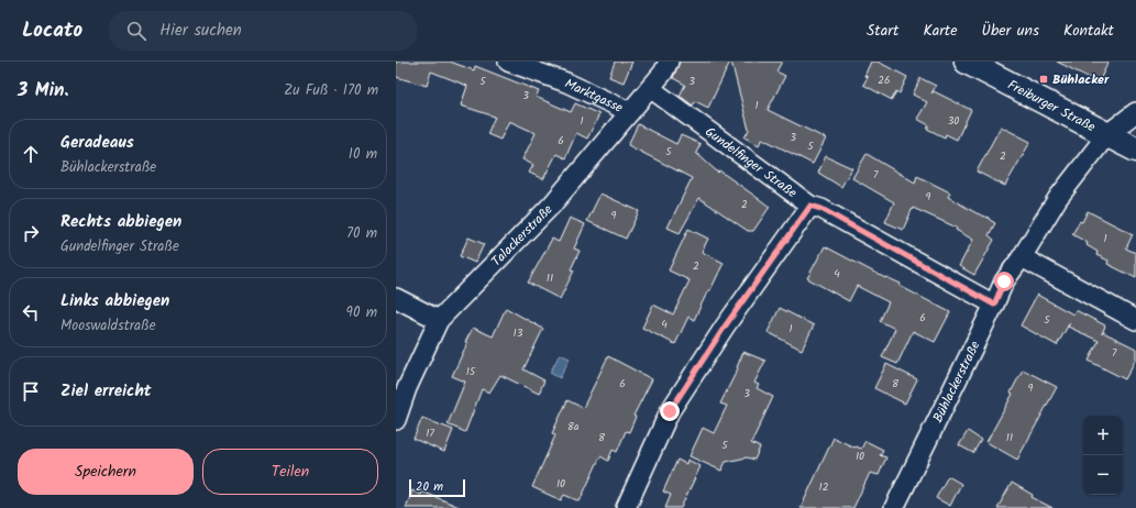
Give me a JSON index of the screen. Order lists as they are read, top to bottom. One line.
{"streets":{"street":["Marktgasse","Freiburger Straße","Gundelfinger Straße","Talackerstraße","Bühlackerstraße"]},"crossings":[["Marktgasse","Talackerstraße"],["Freiburger Straße","Bühlackerstraße"],["Gundelfinger Straße","Talackerstraße"],["Gundelfinger Straße","Bühlackerstraße"]],"places":{"transit":["Bühlacker"]},"house_numbers":["26","5","3","3","1","1","30","3","6","5","5","2","7","9","2","9","1","2","4","11","6","5","4","1","13","7","15","6","8","9","3","8a","17","8","11","5","10","10","12"],"scale_bar":"20 m","page":{"header":"Locato","search":"Hier suchen","nav":["Start","Karte","Über uns","Kontakt"],"heading":["3 Min.","Zu Fuß · 170 m"],"list":[["Geradeaus","Bühlackerstraße","10 m"],["Rechts abbiegen","Gundelfinger Straße","70 m"],["Links abbiegen","Mooswaldstraße","90 m"],"Ziel erreicht"],"map_buttons":["+","−"],"buttons":["Speichern","Teilen"],"scale":"20 m"}}
